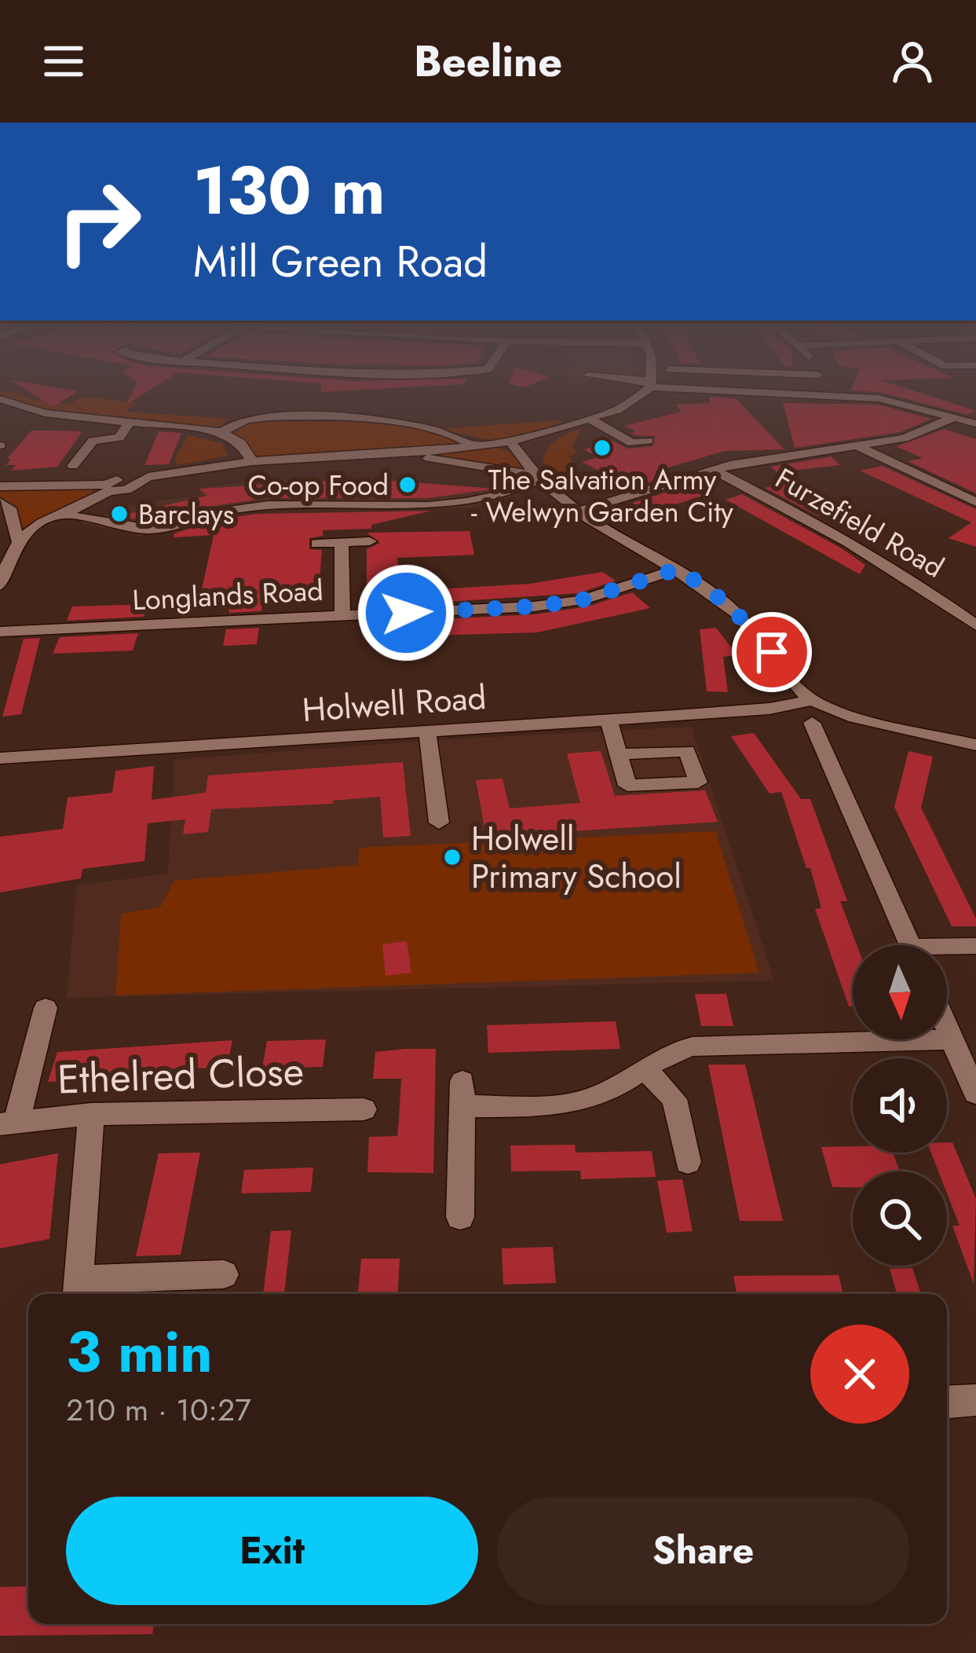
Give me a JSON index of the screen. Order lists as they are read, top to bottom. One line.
{"streets":{"street":["Furzefield Road","Longlands Road","Holwell Road","Ethelred Close"]},"places":["The Salvation Army - Welwyn Garden City","Co-op Food","Barclays","Holwell Primary School"],"north":"bottom","page":{"header":"Beeline","turn":["130 m","Mill Green Road"],"heading":["3 min","210 m · 10:27"],"buttons":["Exit","Share"]}}
